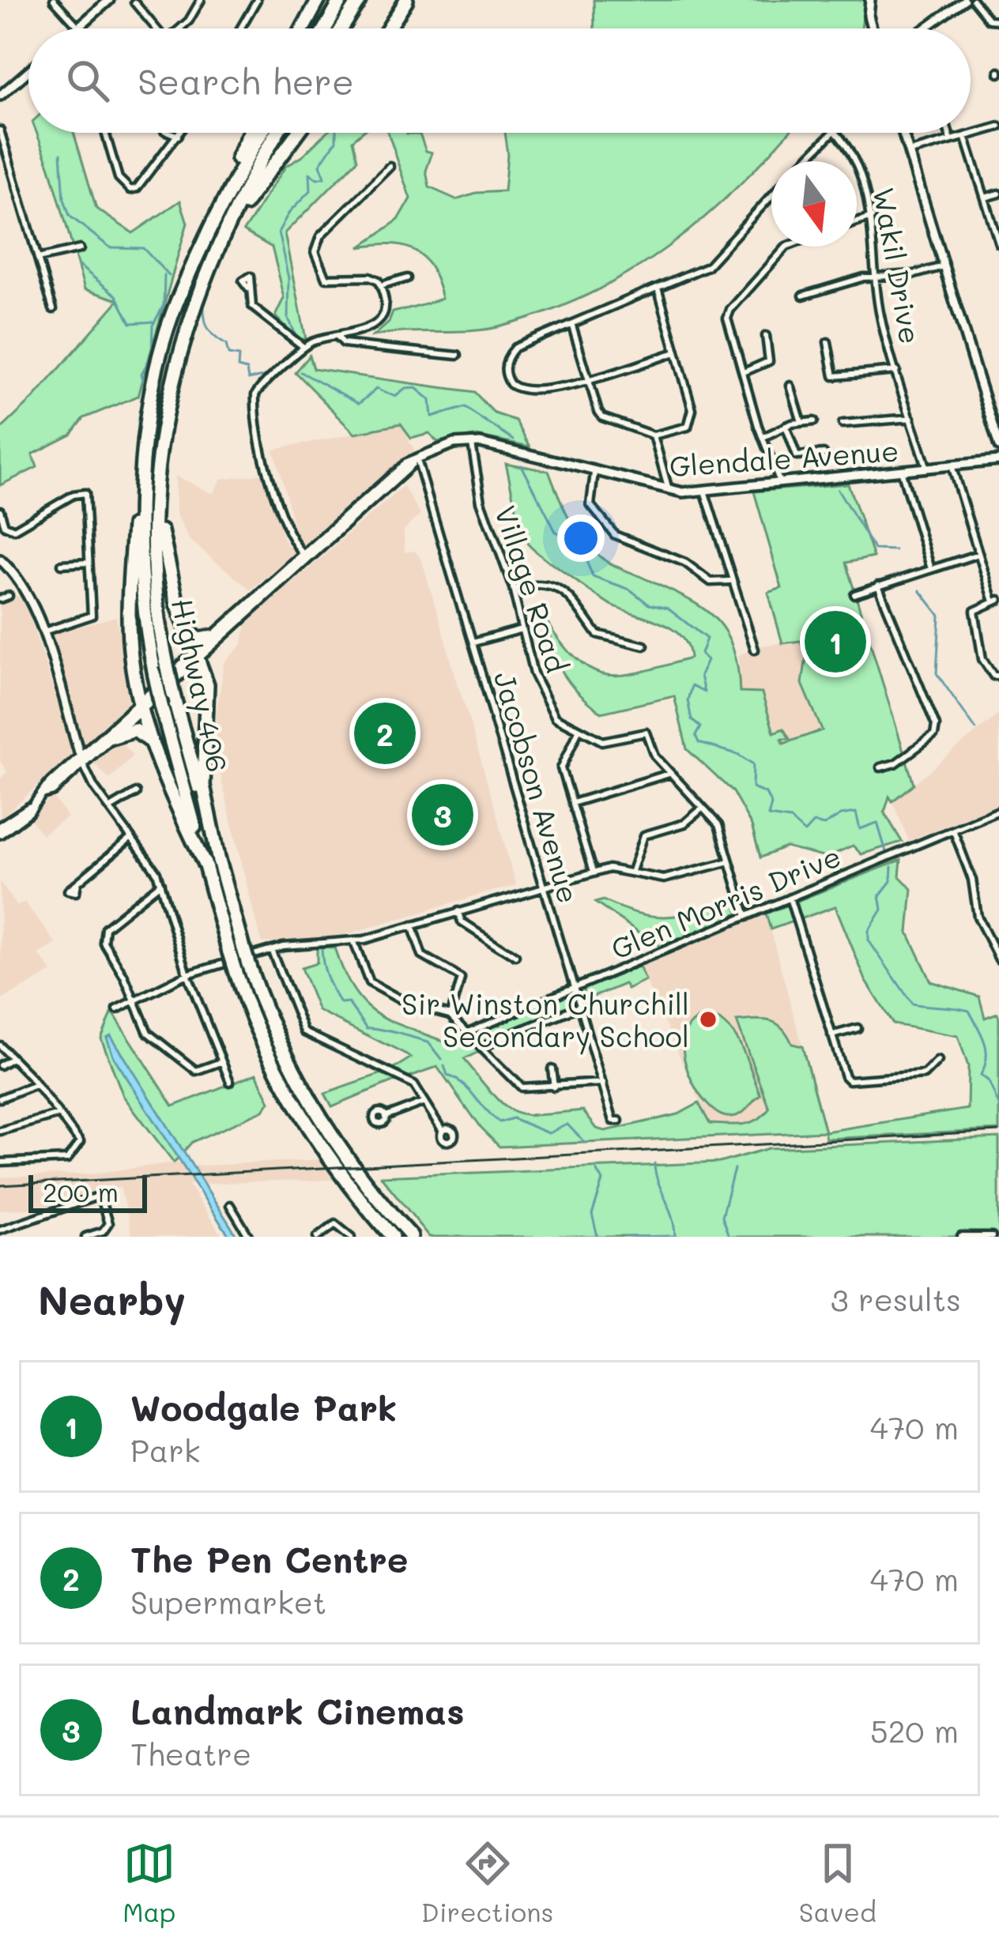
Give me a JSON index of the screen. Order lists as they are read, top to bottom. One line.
{"streets":{"highway":["Highway 406"],"main road":["Glendale Avenue"],"street":["Wakil Drive","Village Road","Jacobson Avenue","Glen Morris Drive"]},"crossings":[["Wakil Drive","Glendale Avenue"],["Glendale Avenue","Village Road"],["Glendale Avenue","Jacobson Avenue"],["Jacobson Avenue","Glen Morris Drive"]],"places":["Sir Winston Churchill Secondary School"],"scale_bar":"200 m","north":"bottom","page":{"search":"Search here","pins":["1","2","3"],"scale":"200 m","heading":["Nearby","3 results"],"list":[{"mark":"1","name":"Woodgale Park","note":"Park","value":"470 m"},{"mark":"2","name":"The Pen Centre","note":"Supermarket","value":"470 m"},{"mark":"3","name":"Landmark Cinemas","note":"Theatre","value":"520 m"}],"nav":["Map","Directions","Saved"]}}
